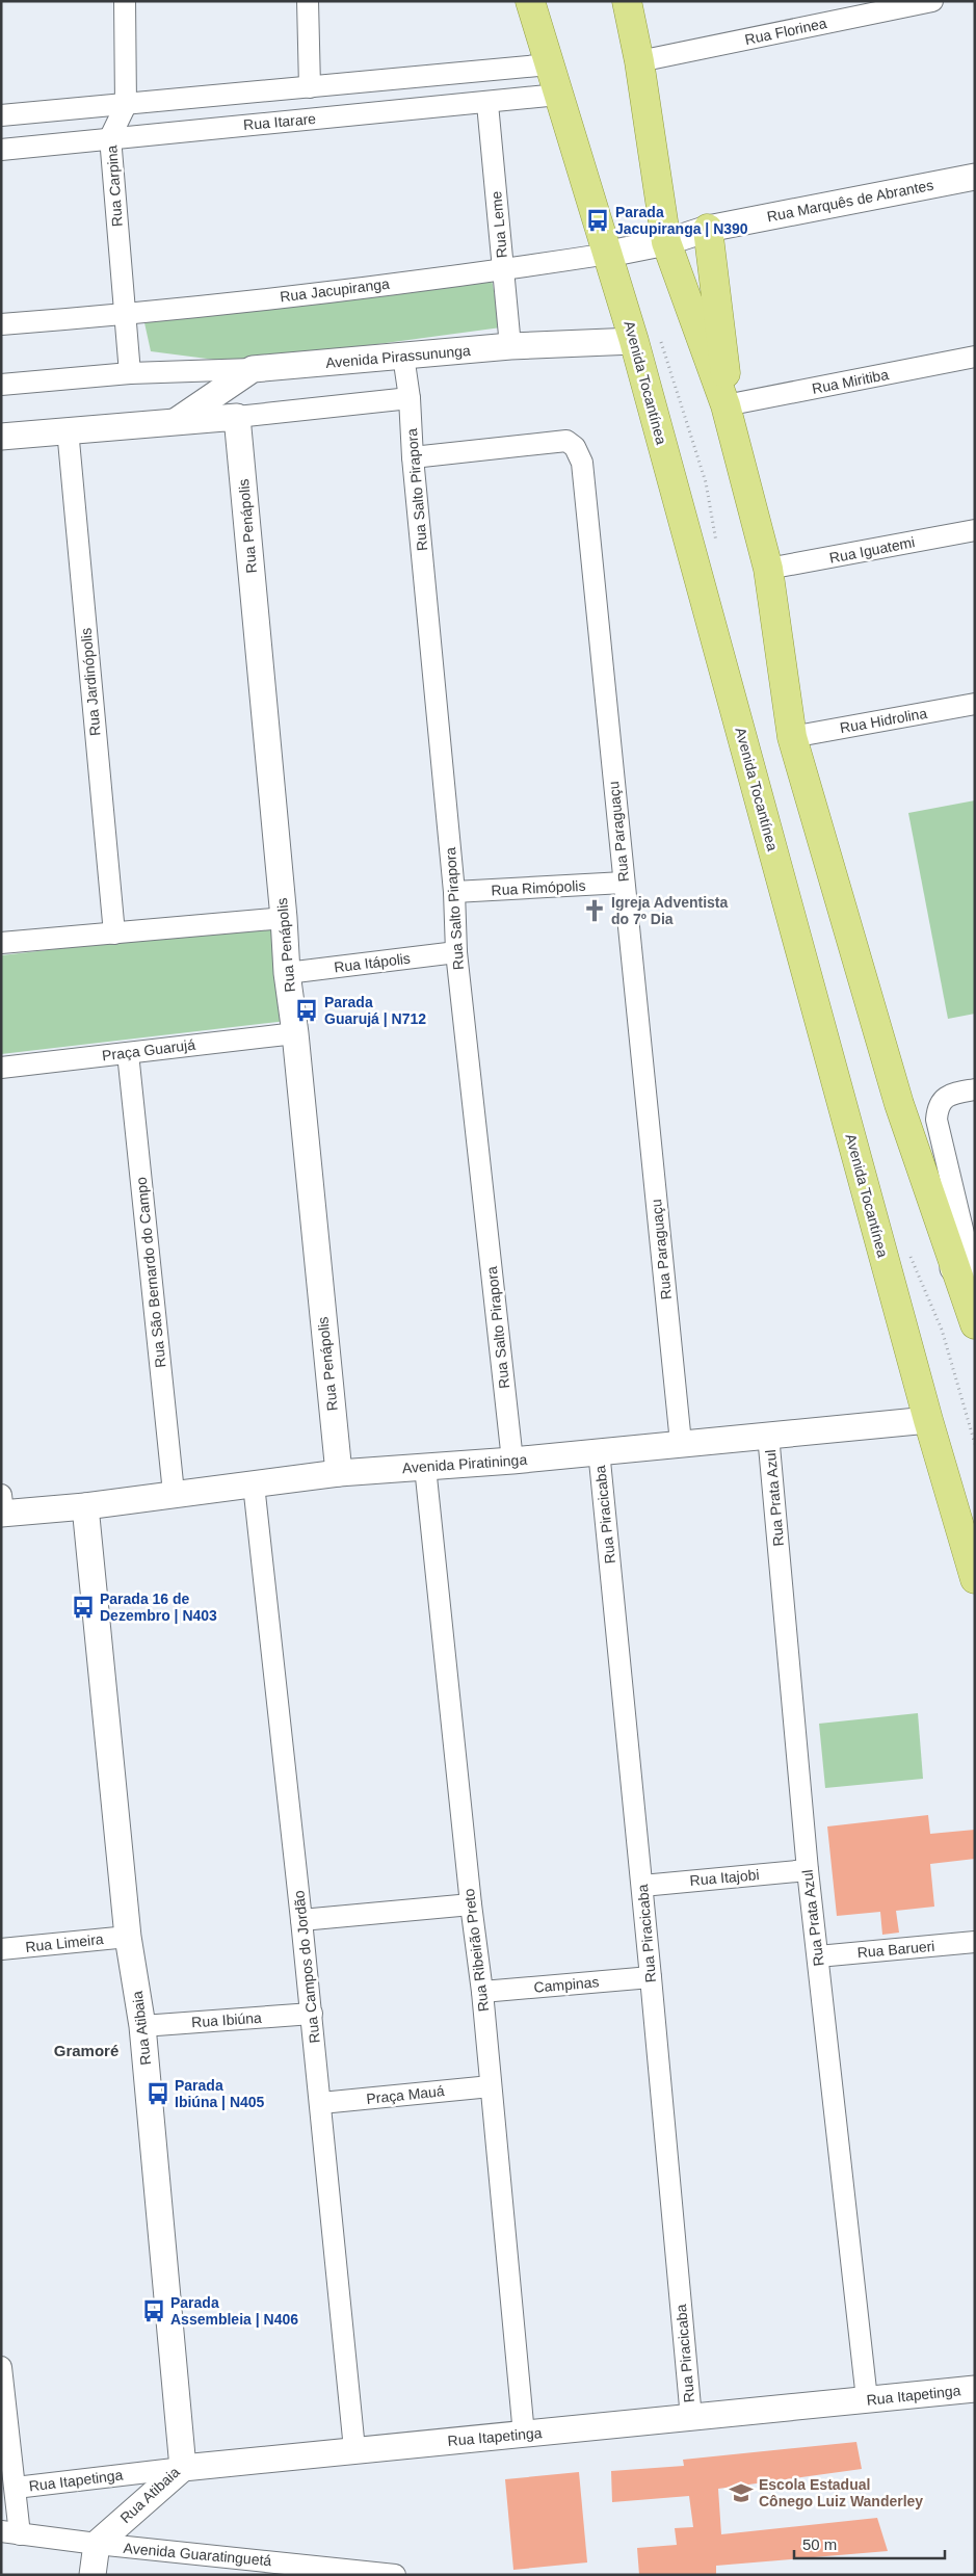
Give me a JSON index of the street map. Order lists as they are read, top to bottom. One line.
{"streets":{"main road":["Avenida Tocantínea"],"street":["Rua Florinea","Rua Itarare","Rua Carpina","Rua Marquês de Abrantes","Rua Leme","Rua Jacupiranga","Avenida Pirassununga","Rua Miritiba","Rua Salto Pirapora","Rua Penápolis","Rua Iguatemi","Rua Jardinópolis","Rua Hidrolina","Rua Paraguaçu","Rua Rimópolis","Rua Itápolis","Praça Guarujá","Rua São Bernardo do Campo","Avenida Piratininga","Rua Prata Azul","Rua Piracicaba","Rua Itajobi","Rua Limeira","Rua Barueri","Rua Ribeirão Preto","Rua Campos do Jordão","Campinas","Rua Ibiúna","Rua Atibaia","Praça Mauá","Rua Itapetinga","Avenida Guaratinguetá"]},"crossings":[["Rua Itarare","Rua Carpina"],["Rua Itarare","Rua Leme"],["Rua Itarare","Avenida Tocantínea"],["Rua Carpina","Rua Jacupiranga"],["Rua Marquês de Abrantes","Rua Jacupiranga"],["Rua Leme","Rua Jacupiranga"],["Rua Leme","Avenida Pirassununga"],["Rua Jacupiranga","Avenida Tocantínea"],["Avenida Pirassununga","Avenida Tocantínea"],["Avenida Pirassununga","Rua Salto Pirapora"],["Avenida Pirassununga","Rua Penápolis"],["Avenida Pirassununga","Rua Jardinópolis"],["Avenida Tocantínea","Avenida Piratininga"],["Rua Salto Pirapora","Rua Paraguaçu"],["Rua Salto Pirapora","Rua Rimópolis"],["Rua Salto Pirapora","Rua Itápolis"],["Rua Salto Pirapora","Avenida Piratininga"],["Rua Penápolis","Rua Itápolis"],["Rua Penápolis","Praça Guarujá"],["Rua Penápolis","Avenida Piratininga"],["Rua Paraguaçu","Rua Rimópolis"],["Rua Paraguaçu","Avenida Piratininga"],["Praça Guarujá","Rua São Bernardo do Campo"],["Rua São Bernardo do Campo","Avenida Piratininga"],["Avenida Piratininga","Rua Prata Azul"],["Avenida Piratininga","Rua Piracicaba"],["Avenida Piratininga","Rua Ribeirão Preto"],["Avenida Piratininga","Rua Campos do Jordão"],["Avenida Piratininga","Rua Atibaia"],["Rua Prata Azul","Rua Itajobi"],["Rua Prata Azul","Rua Barueri"],["Rua Prata Azul","Rua Itapetinga"],["Rua Piracicaba","Rua Itajobi"],["Rua Piracicaba","Campinas"],["Rua Piracicaba","Rua Itapetinga"],["Rua Limeira","Rua Atibaia"],["Rua Ribeirão Preto","Campinas"],["Rua Ribeirão Preto","Praça Mauá"],["Rua Ribeirão Preto","Rua Itapetinga"],["Rua Campos do Jordão","Rua Ibiúna"],["Rua Campos do Jordão","Praça Mauá"],["Rua Campos do Jordão","Rua Itapetinga"],["Rua Ibiúna","Rua Atibaia"],["Rua Atibaia","Rua Itapetinga"],["Rua Atibaia","Avenida Guaratinguetá"]],"districts":["Gramoré"],"places":{"bus stop":["Parada Jacupiranga | N390","Parada Guarujá | N712","Parada 16 de Dezembro | N403","Parada Ibiúna | N405","Parada Assembleia | N406"],"church":["Igreja Adventista do 7º Dia"],"school or university":["Escola Estadual Cônego Luiz Wanderley"]},"scale_bar":"50 m"}
